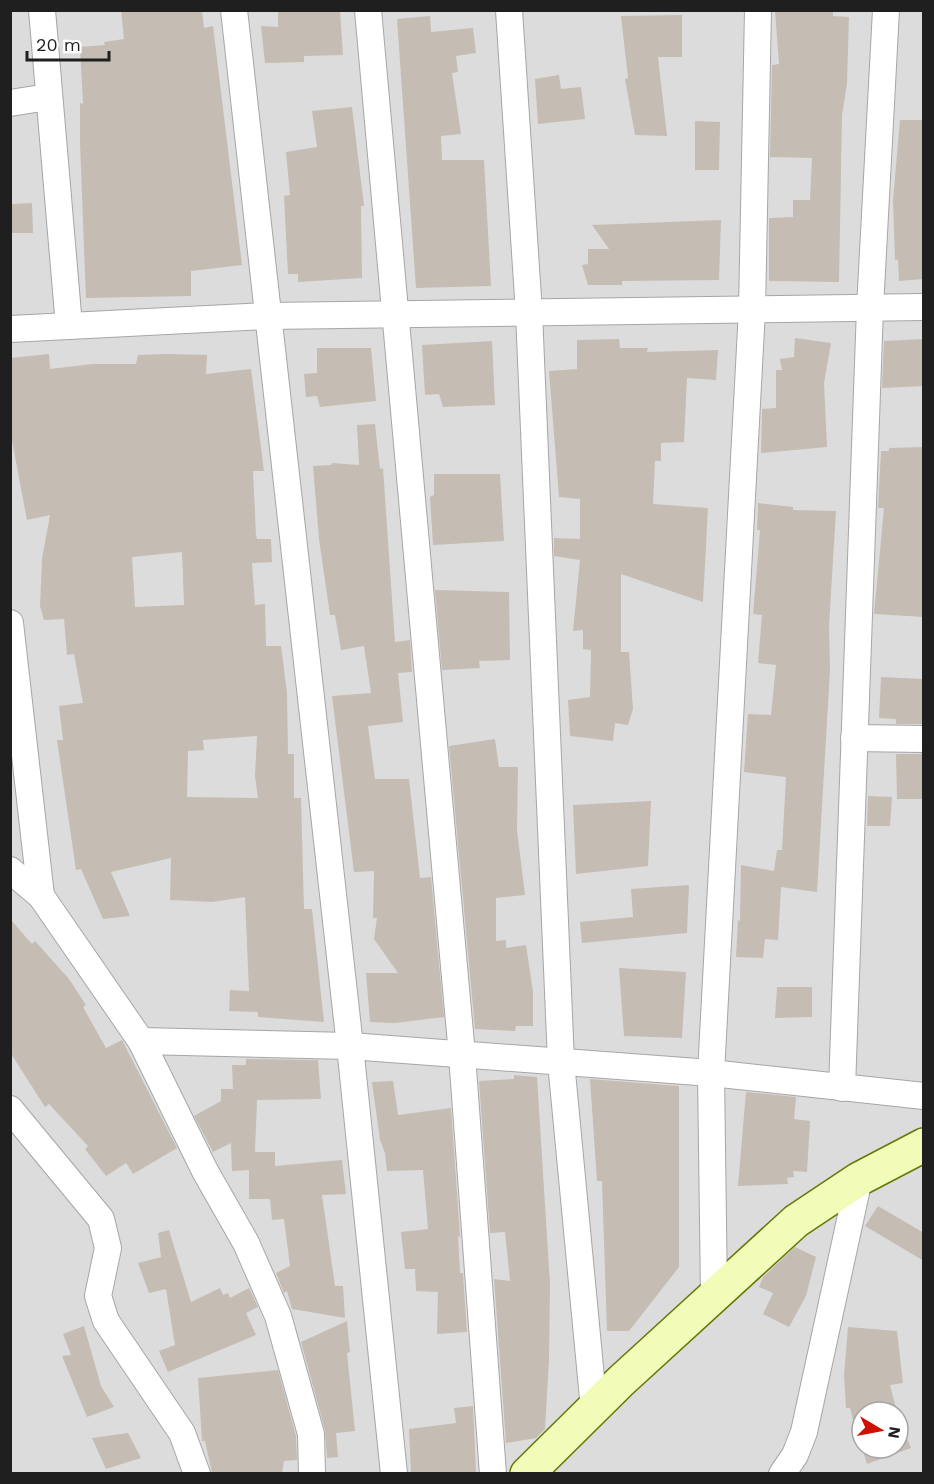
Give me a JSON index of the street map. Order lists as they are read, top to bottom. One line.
{"scale_bar":"20 m","north":"right"}
